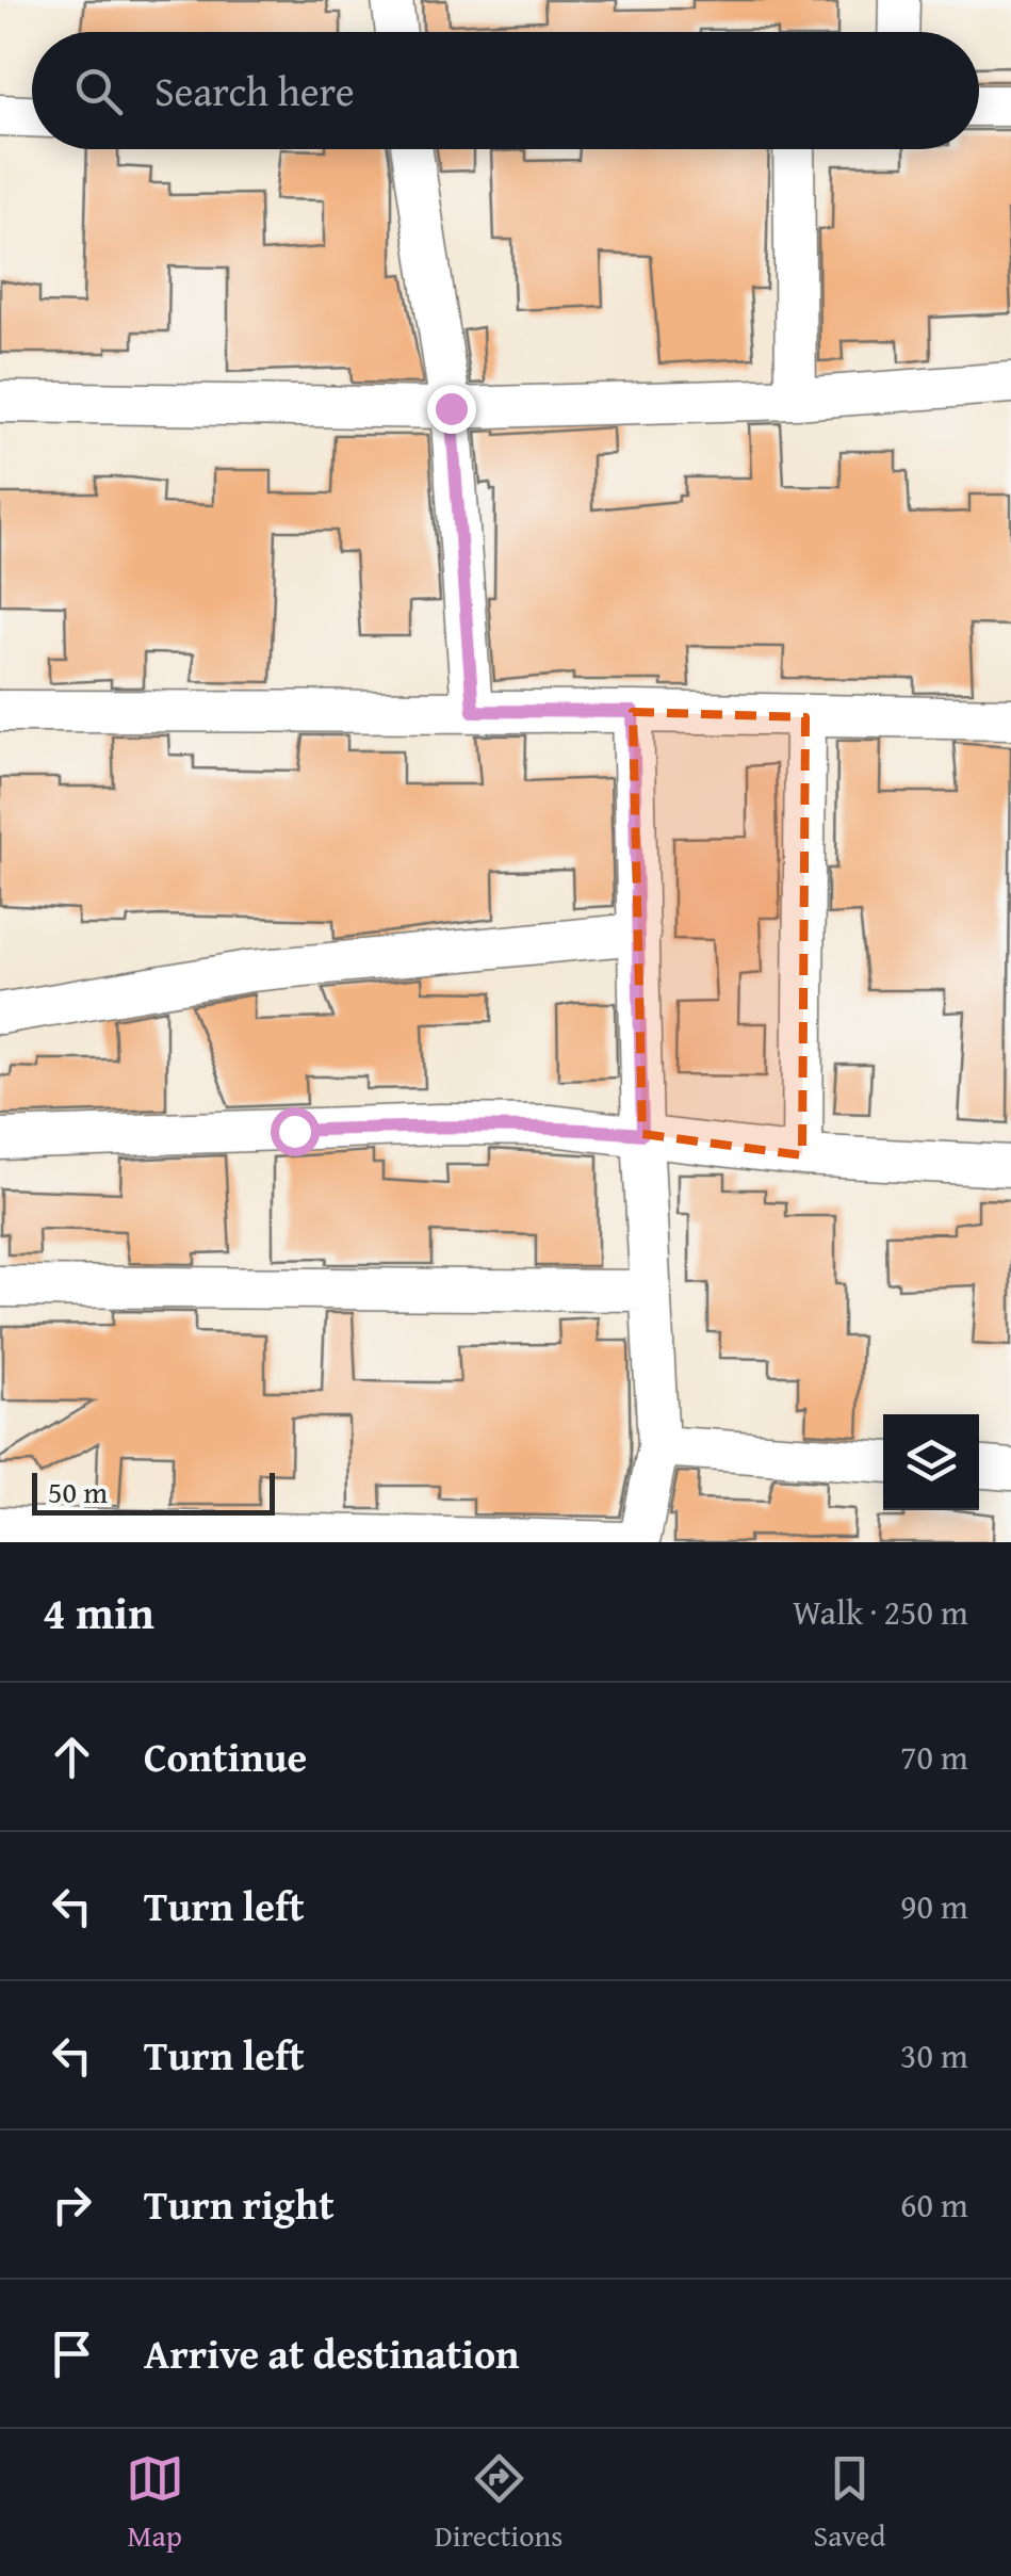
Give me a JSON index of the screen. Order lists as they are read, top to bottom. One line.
{"scale_bar":"50 m","page":{"search":"Search here","scale":"50 m","heading":["4 min","Walk · 250 m"],"list":[["Continue","70 m"],["Turn left","90 m"],["Turn left","30 m"],["Turn right","60 m"],"Arrive at destination"],"nav":["Map","Directions","Saved"]}}
